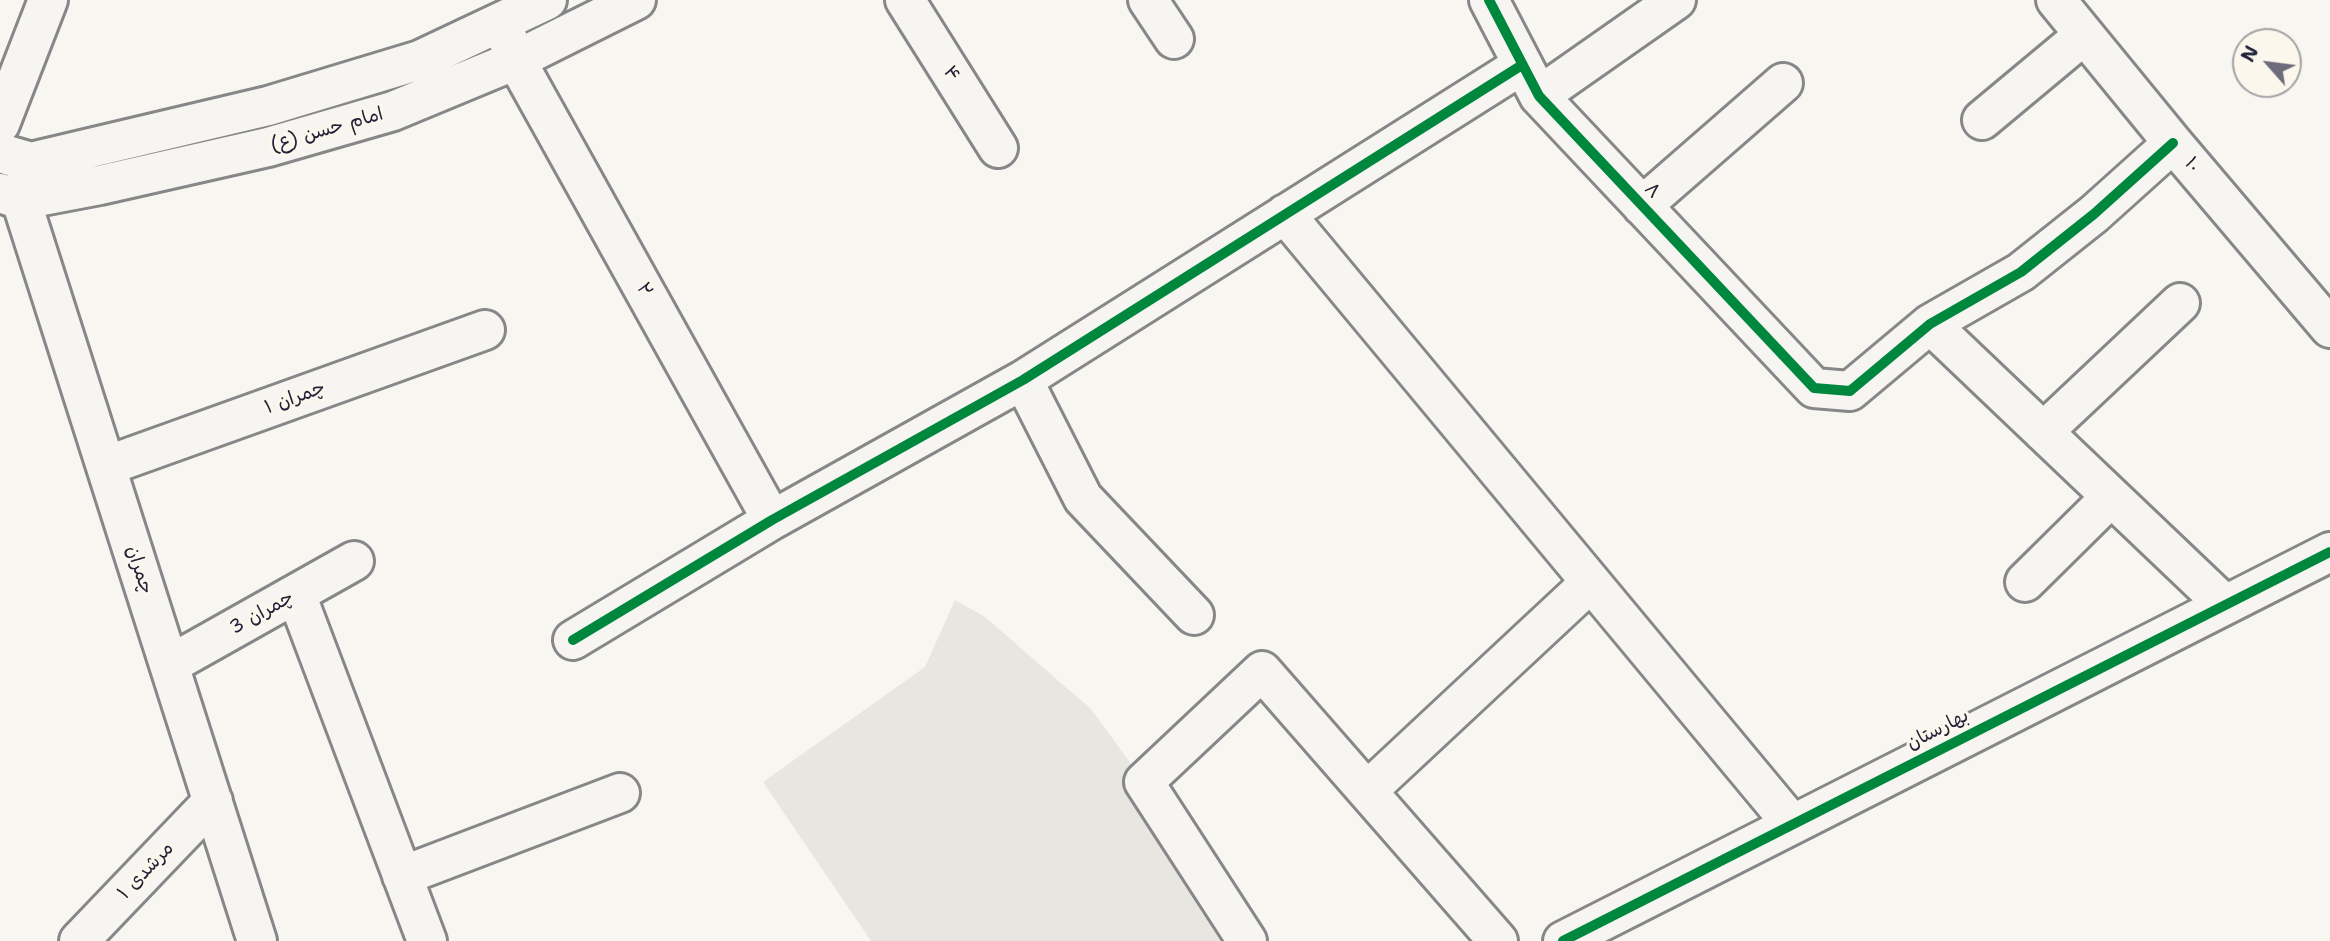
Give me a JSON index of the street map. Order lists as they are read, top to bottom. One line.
{"streets":{"street":["۴","امام حسن (ع)","۱۰","۸","۲","چمران ۱","چمران","چمران 3","بهارستان","مرشدی ۱"]},"crossings":[["امام حسن (ع)","۲"],["امام حسن (ع)","چمران"],["چمران ۱","چمران"],["چمران","چمران 3"],["چمران","مرشدی ۱"]],"north":"top left"}
